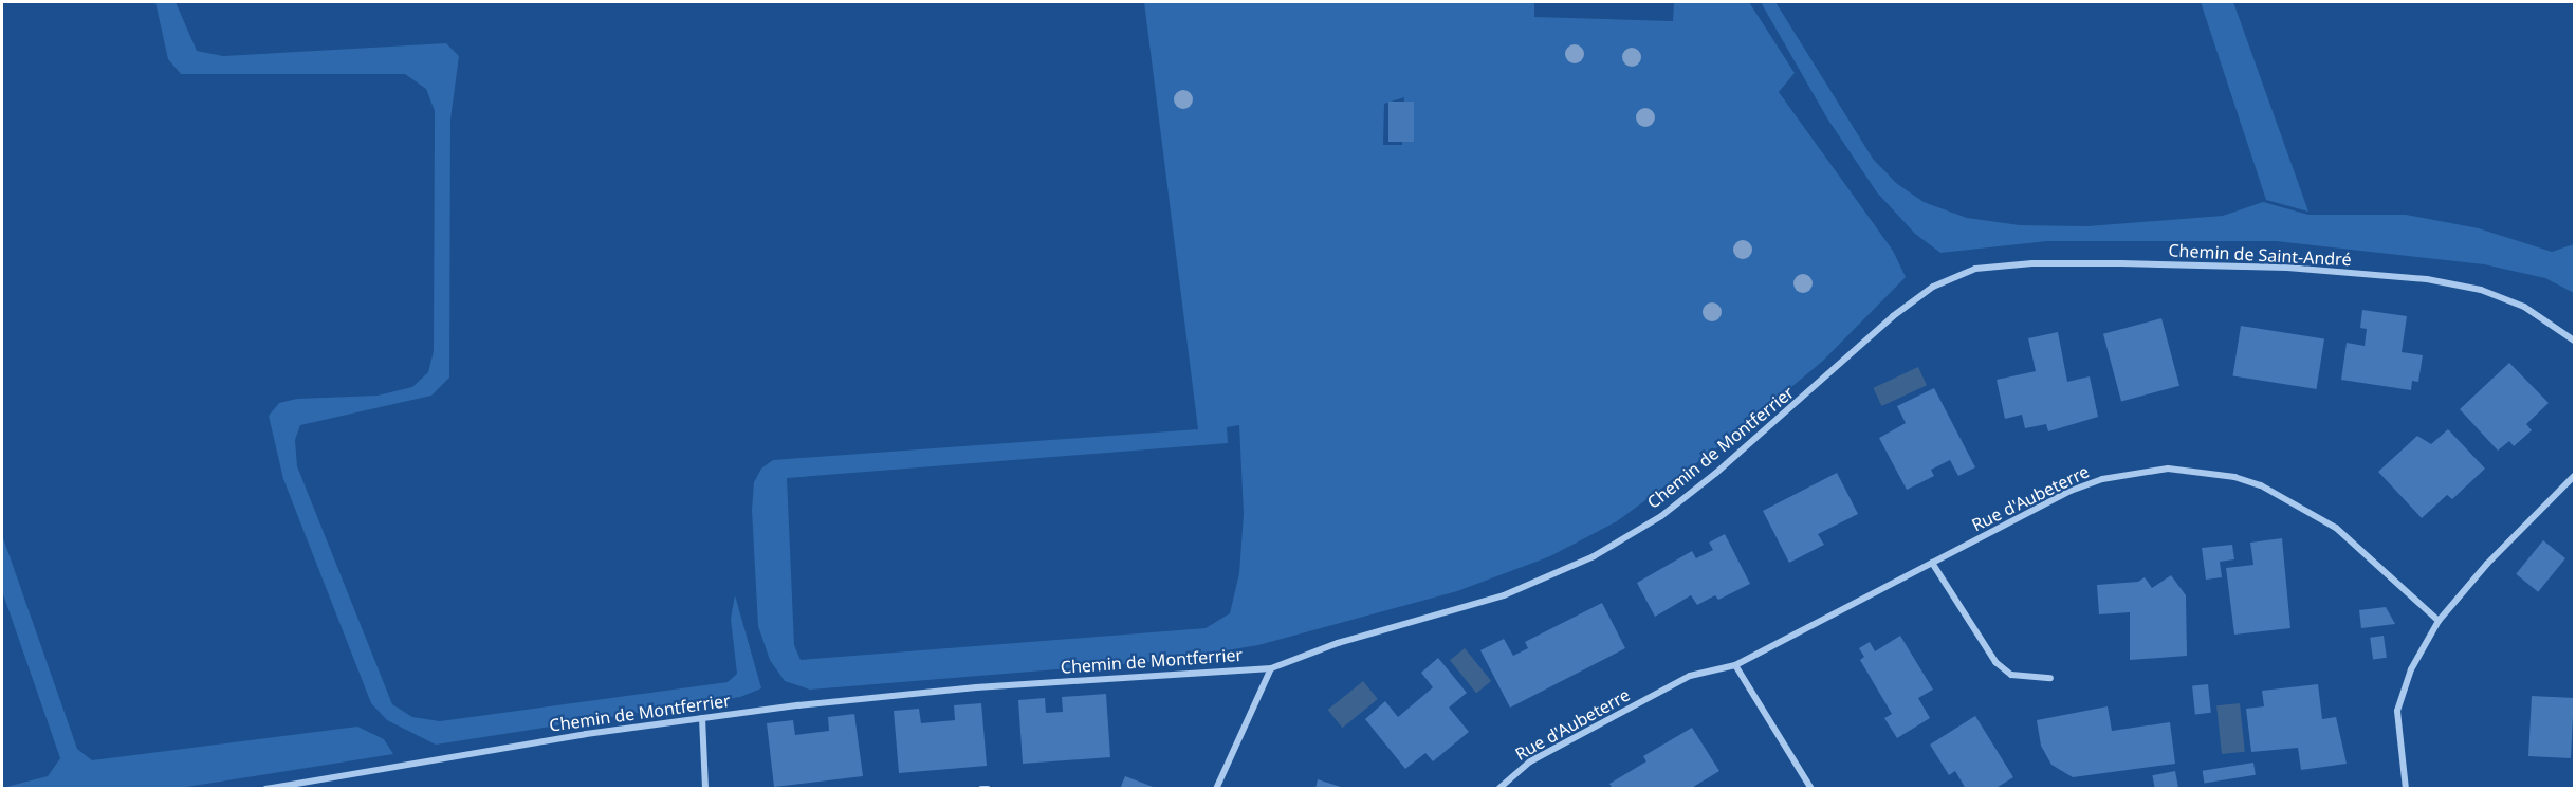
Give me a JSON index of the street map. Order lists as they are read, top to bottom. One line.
{"streets":{"street":["Chemin de Saint-André","Chemin de Montferrier","Rue d'Aubeterre"]},"crossings":[["Chemin de Saint-André","Chemin de Montferrier"]]}
